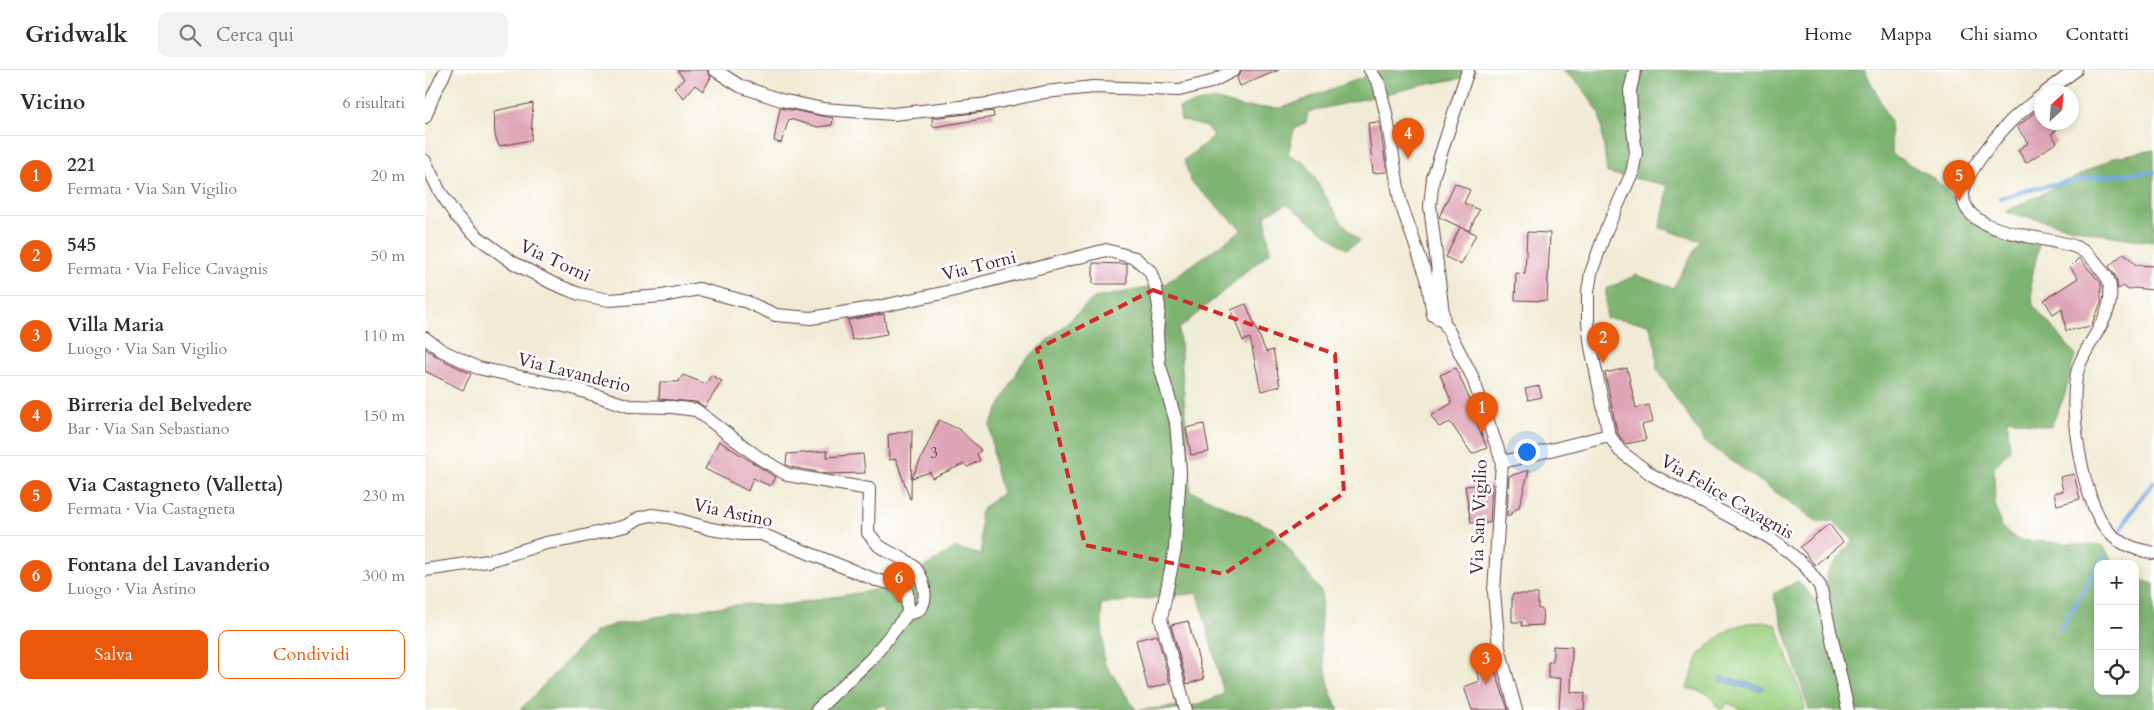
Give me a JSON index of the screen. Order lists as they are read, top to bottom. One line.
{"streets":{"street":["Via Torni","Via Lavanderio","Via Felice Cavagnis","Via Astino","Via San Vigilio"]},"crossings":[["Via Lavanderio","Via Astino"]],"house_numbers":["3"],"north":"top right","page":{"header":"Gridwalk","search":"Cerca qui","nav":["Home","Mappa","Chi siamo","Contatti"],"heading":["Vicino","6 risultati"],"pins":["4","5","2","1","6","3"],"list":[{"mark":"1","name":"221","note":"Fermata · Via San Vigilio","value":"20 m"},{"mark":"2","name":"545","note":"Fermata · Via Felice Cavagnis","value":"50 m"},{"mark":"3","name":"Villa Maria","note":"Luogo · Via San Vigilio","value":"110 m"},{"mark":"4","name":"Birreria del Belvedere","note":"Bar · Via San Sebastiano","value":"150 m"},{"mark":"5","name":"Via Castagneto (Valletta)","note":"Fermata · Via Castagneta","value":"230 m"},{"mark":"6","name":"Fontana del Lavanderio","note":"Luogo · Via Astino","value":"300 m"}],"map_buttons":["+","−"],"buttons":["Salva","Condividi"]}}
